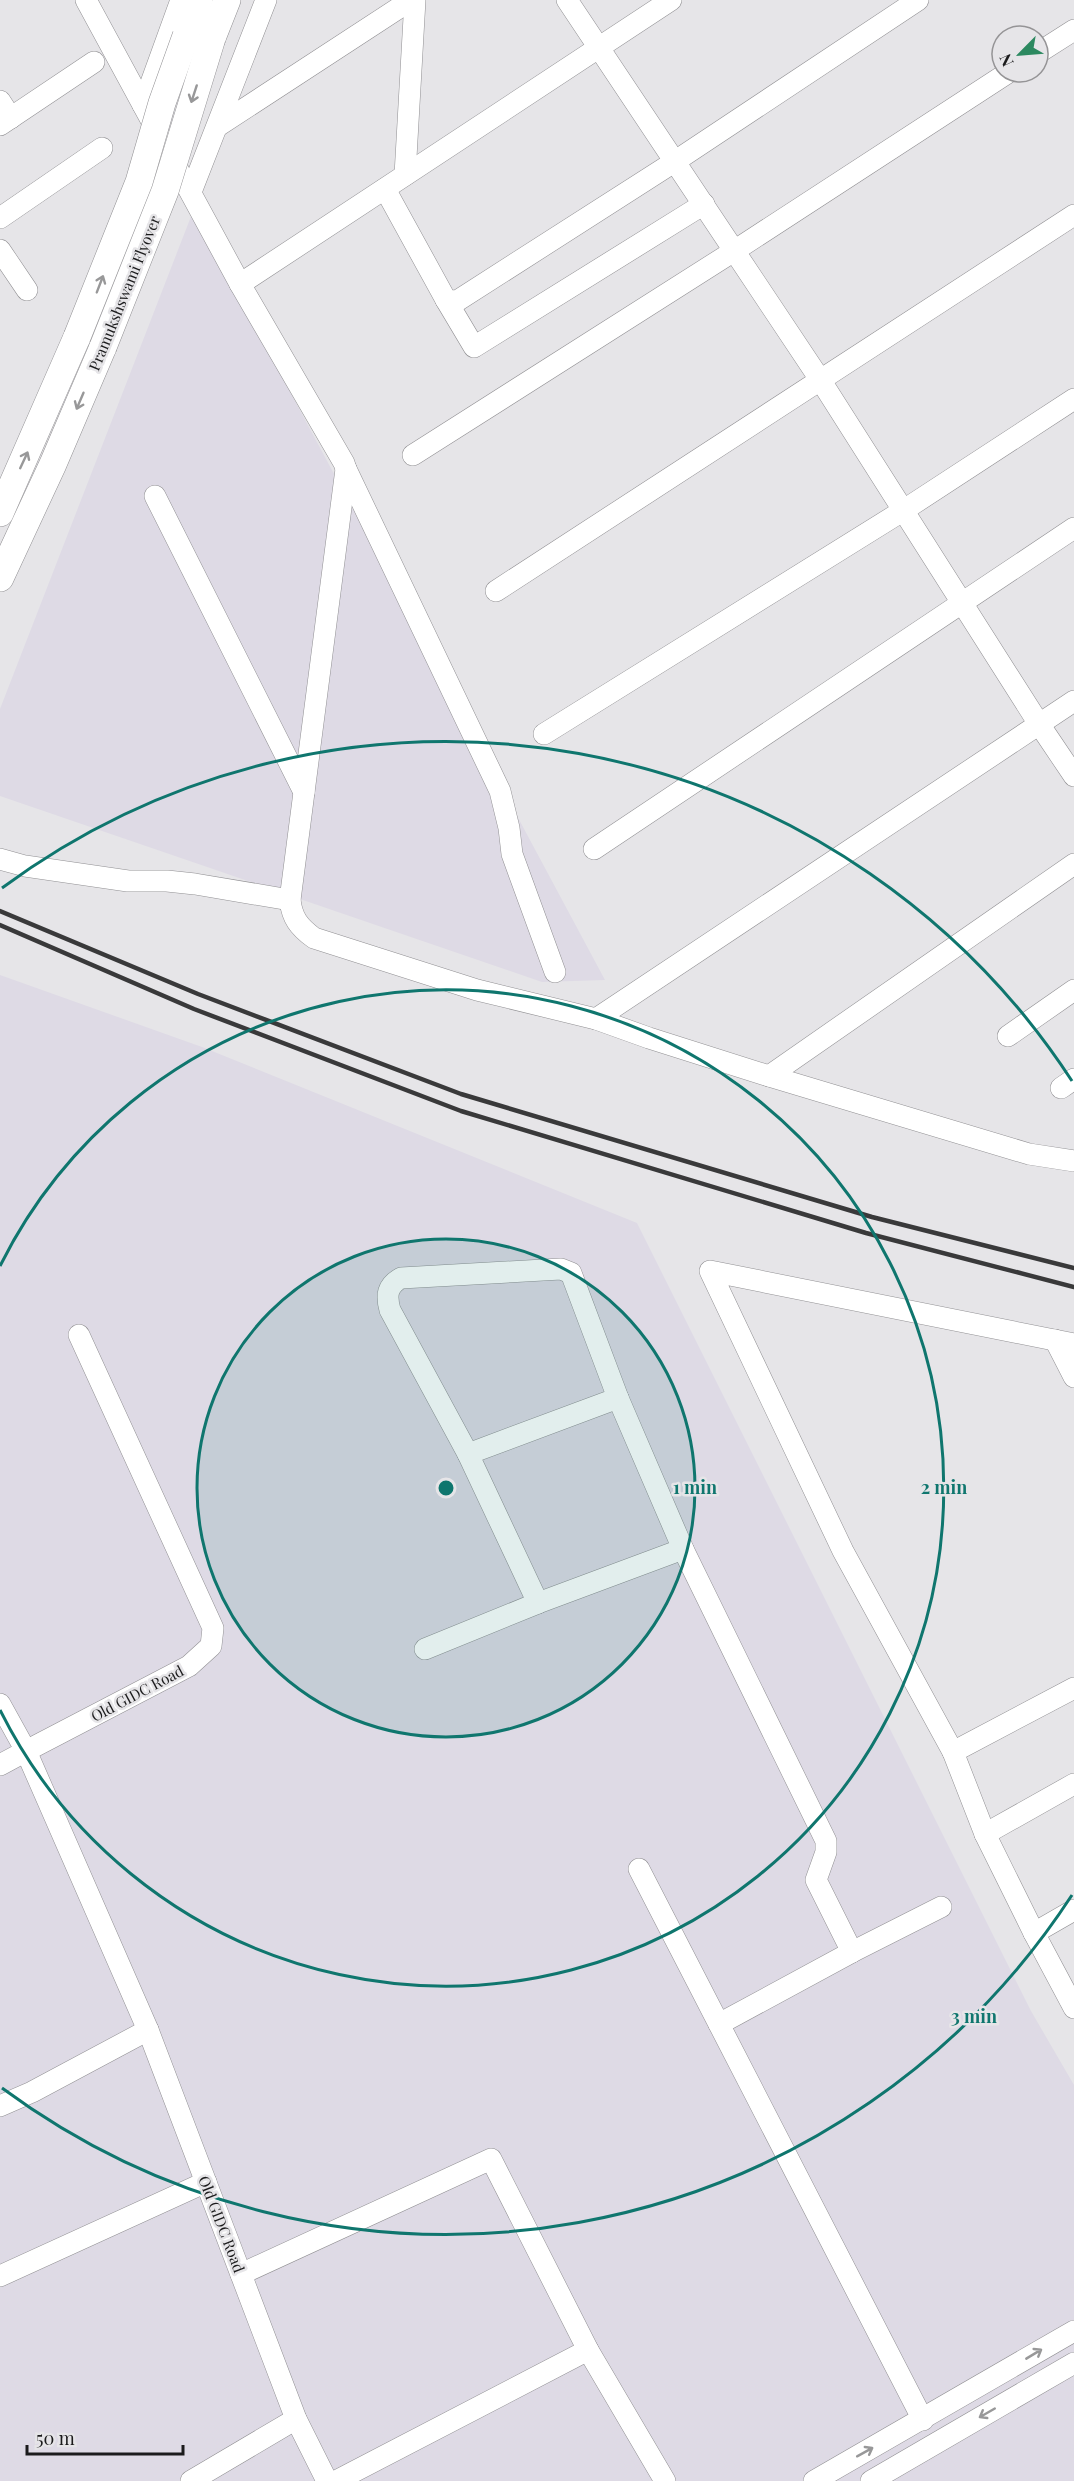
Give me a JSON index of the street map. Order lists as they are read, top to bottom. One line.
{"streets":{"main road":["Pramukshswami Flyover"],"street":["Old GIDC Road"]},"scale_bar":"50 m","north":"bottom left","rings":["1 min","2 min","3 min"]}
